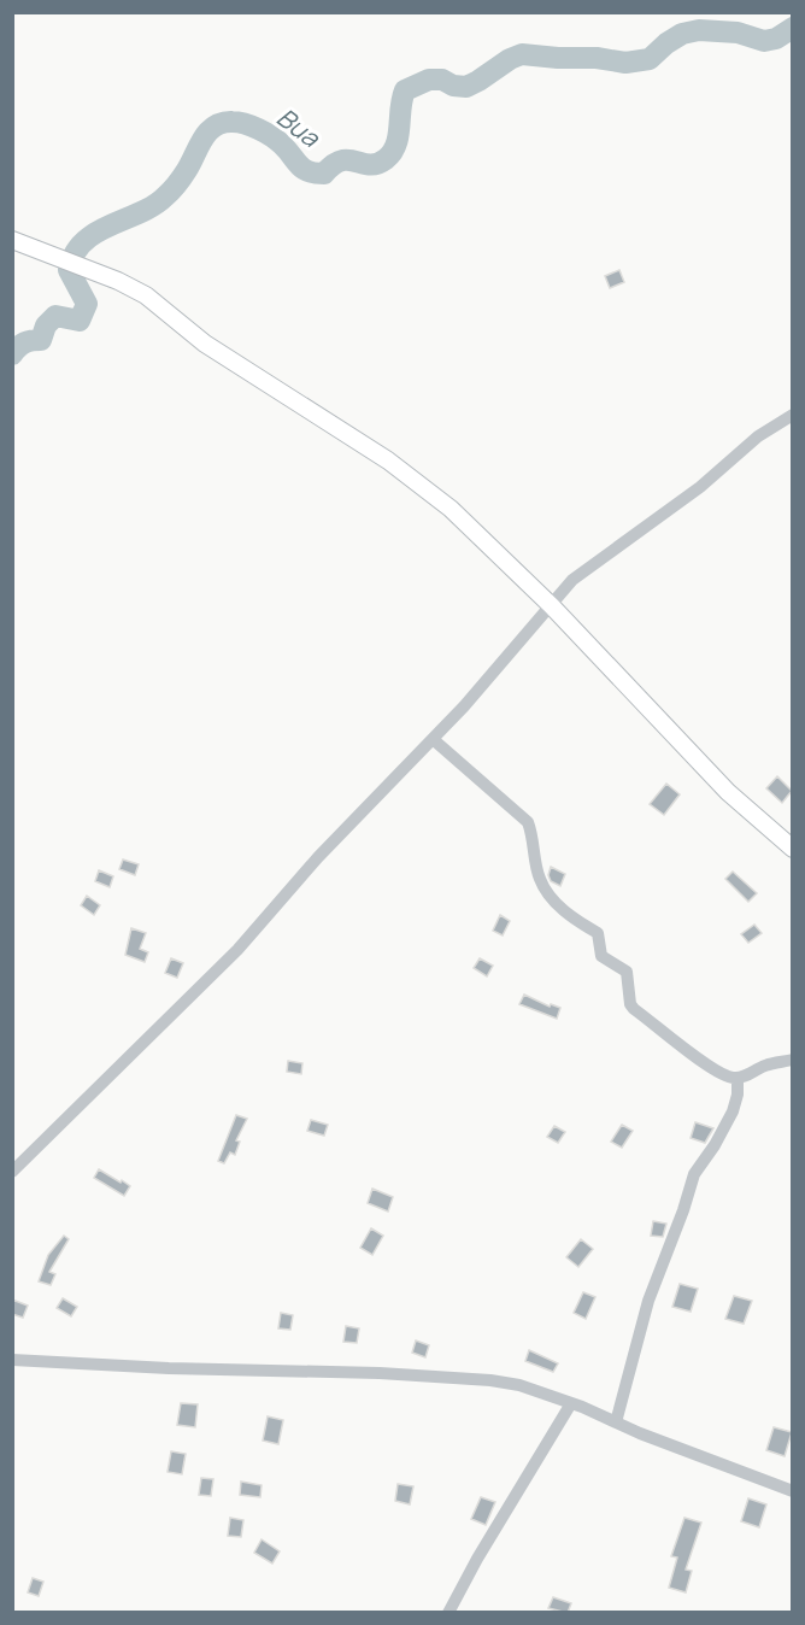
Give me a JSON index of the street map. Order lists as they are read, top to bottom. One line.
{"water":["Bua"]}
